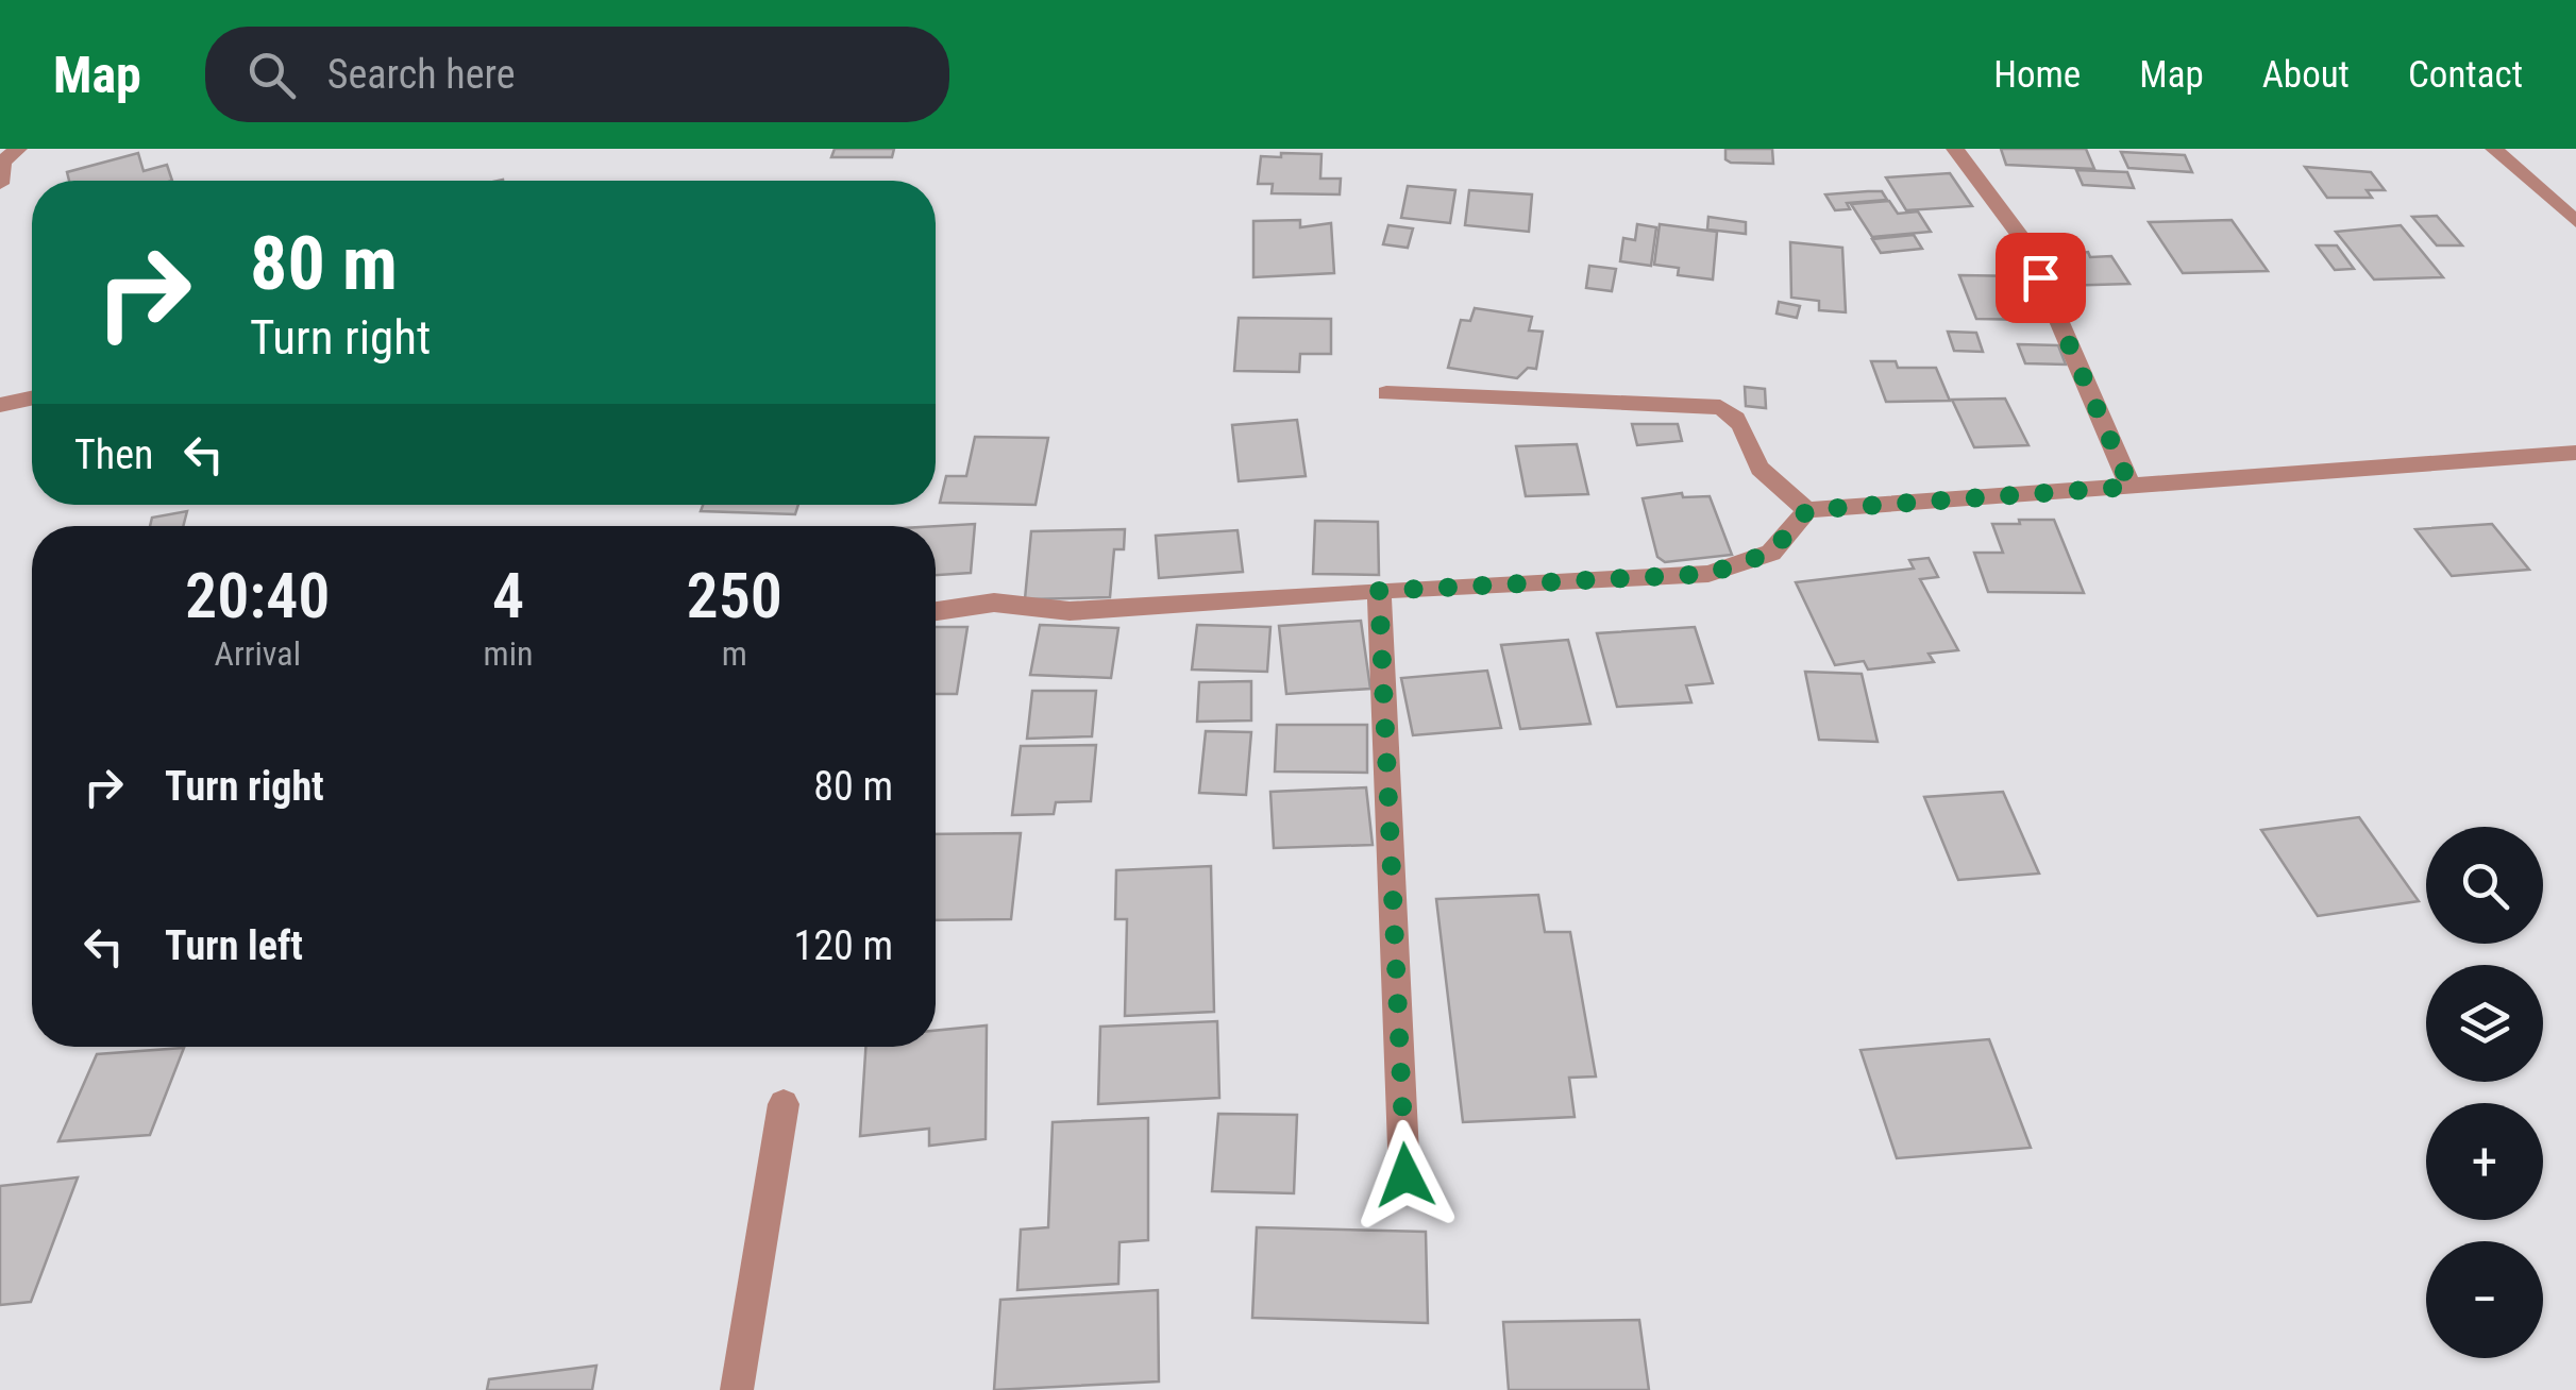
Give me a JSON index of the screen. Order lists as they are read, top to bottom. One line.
{"page":{"header":"Map","search":"Search here","nav":["Home","Map","About","Contact"],"turn":["80 m","Turn right"],"then":"Then","eta":["20:40","Arrival","4","min","250","m"],"list":[{"name":"Turn right","value":"80 m"},{"name":"Turn left","value":"120 m"}],"map_buttons":["+","−"]}}
